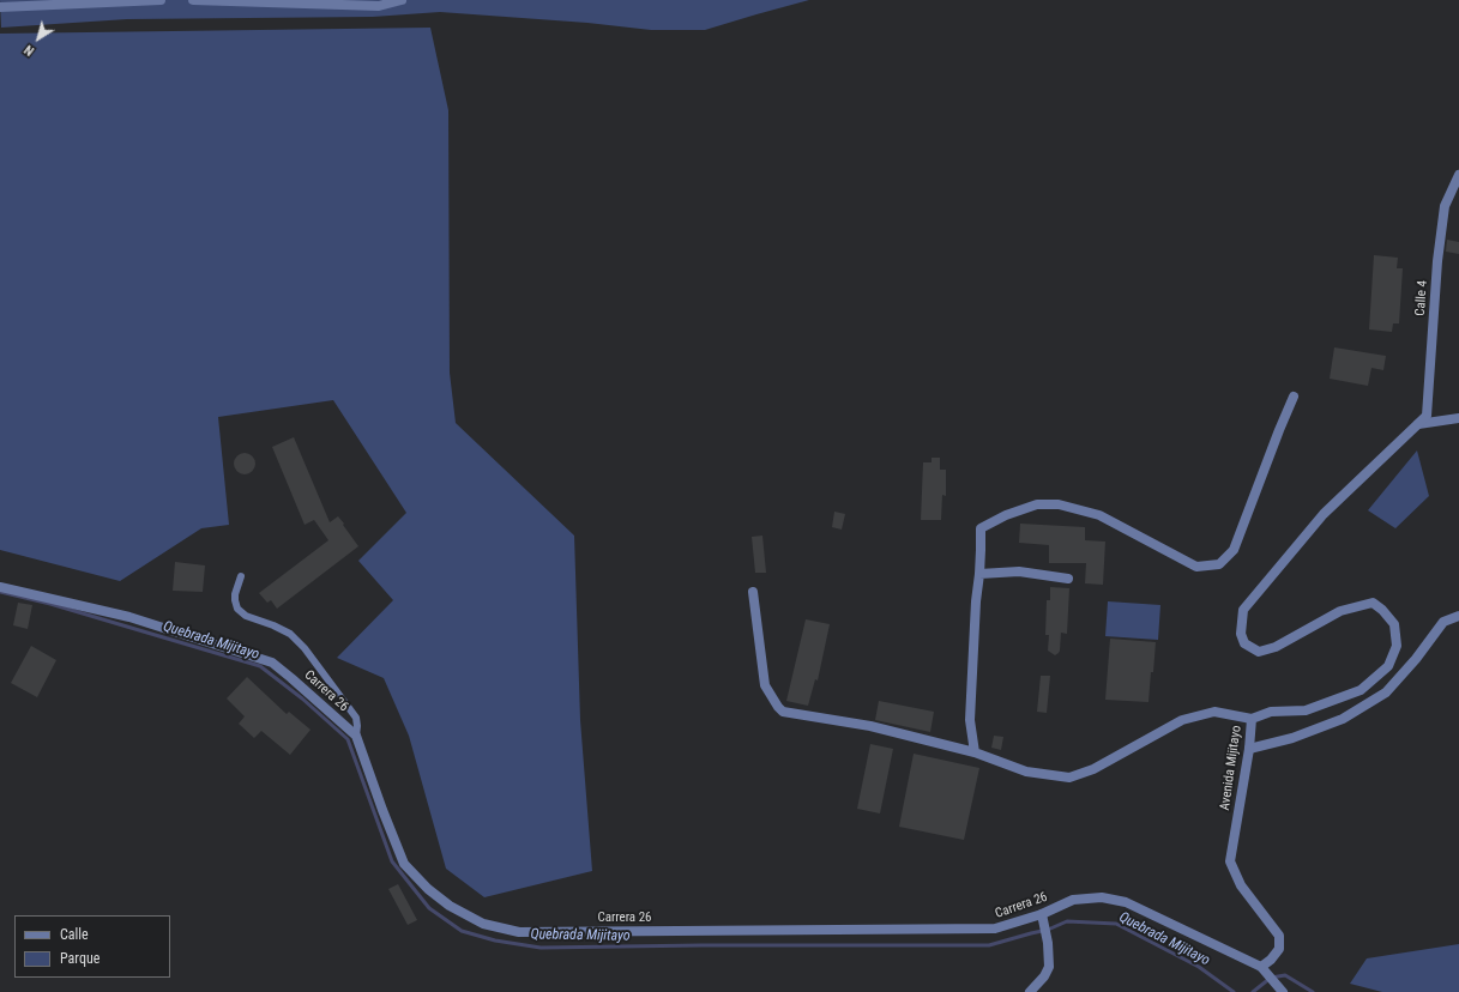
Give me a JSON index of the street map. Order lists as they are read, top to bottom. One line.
{"streets":{"street":["Calle 4","Carrera 26","Avenida Mijitayo"]},"crossings":[["Calle 4","Avenida Mijitayo"],["Carrera 26","Avenida Mijitayo"]],"water":["Quebrada Mijitayo"],"legend":["Calle","Parque"],"north":"bottom left"}
